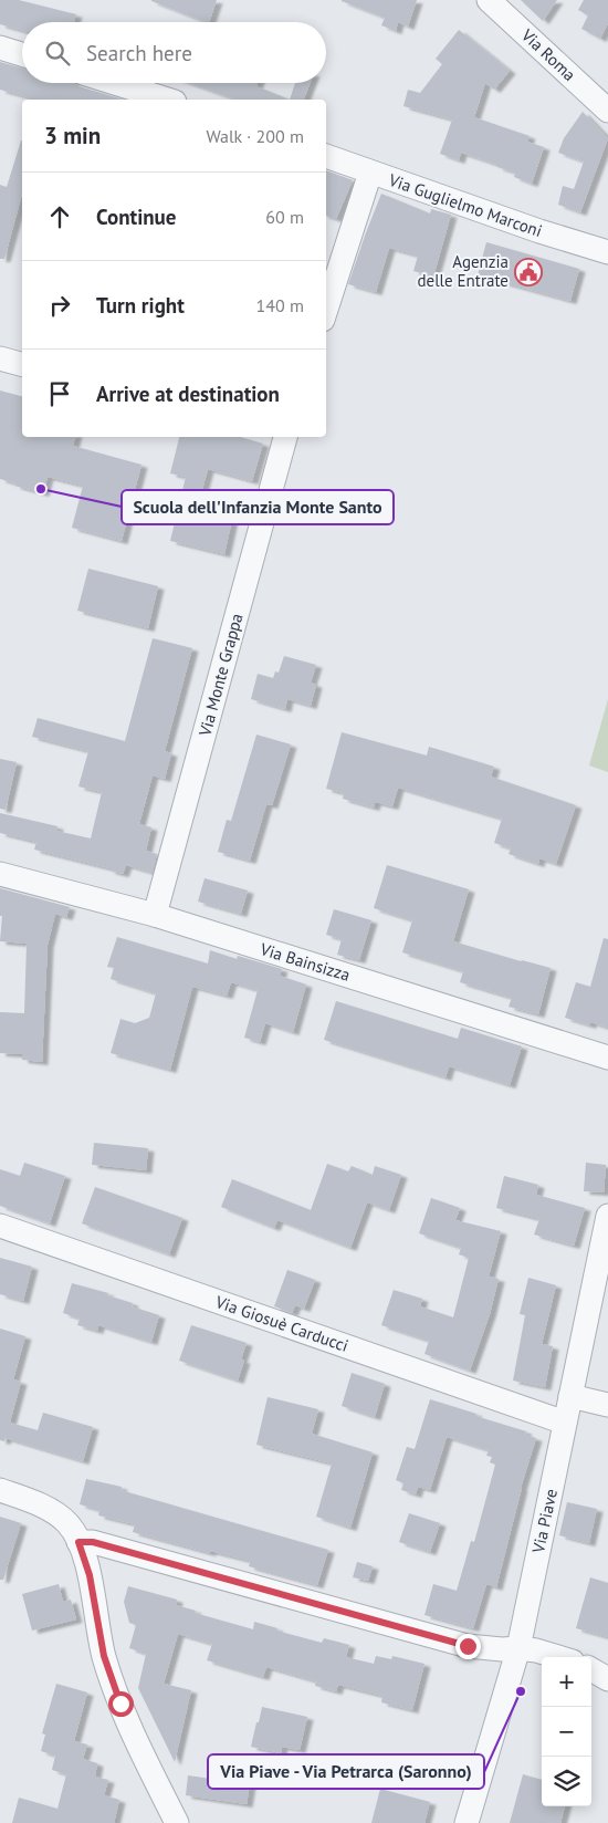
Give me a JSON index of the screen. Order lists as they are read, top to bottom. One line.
{"streets":{"street":["Via Roma","Via Guglielmo Marconi","Via Monte Grappa","Via Bainsizza","Via Giosuè Carducci","Via Piave"]},"crossings":[["Via Monte Grappa","Via Bainsizza"],["Via Giosuè Carducci","Via Piave"]],"places":{"public building":["Agenzia delle Entrate"],"other":["Scuola dell'Infanzia Monte Santo","Via Piave - Via Petrarca (Saronno)"]},"page":{"search":"Search here","heading":["3 min","Walk · 200 m"],"list":[["Continue","60 m"],["Turn right","140 m"],"Arrive at destination"],"map_buttons":["+","−"]}}
